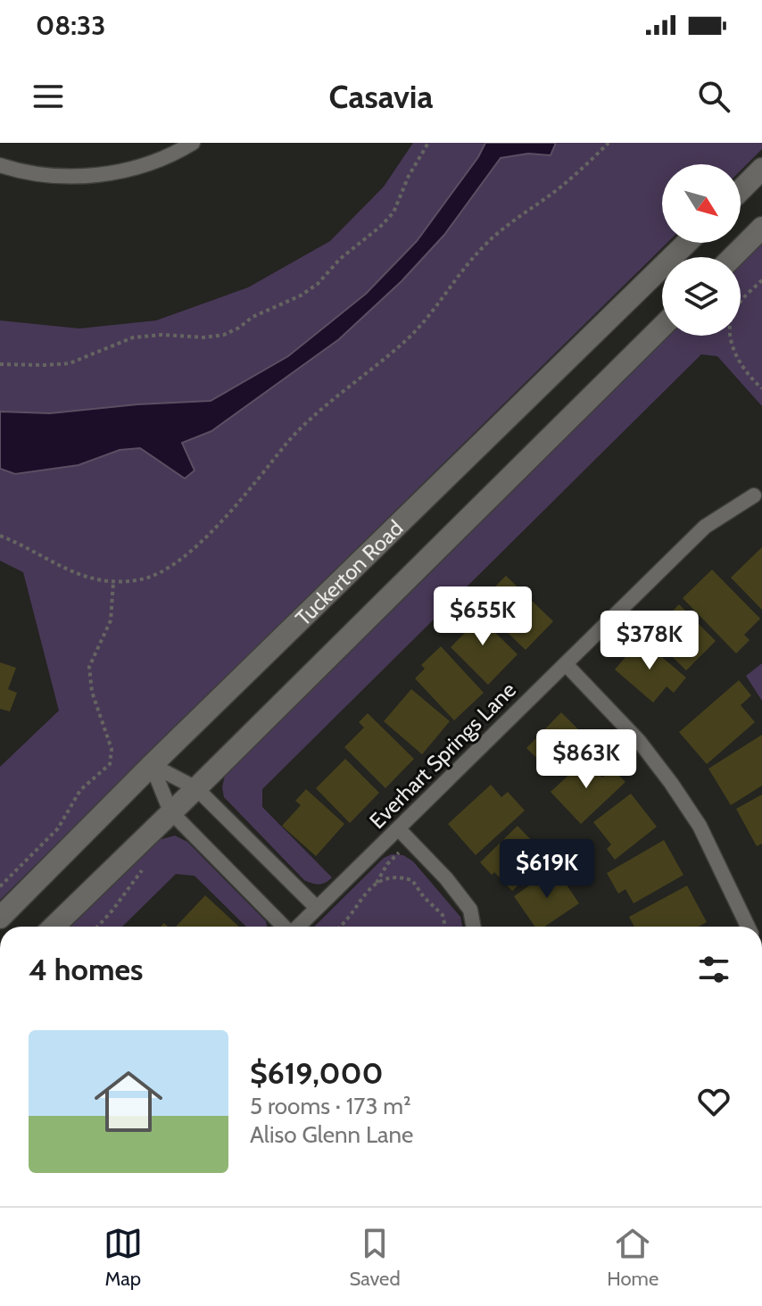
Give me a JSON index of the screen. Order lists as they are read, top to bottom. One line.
{"streets":{"main road":["Tuckerton Road"],"street":["Everhart Springs Lane"]},"north":"bottom right","page":{"status":"08:33","header":"Casavia","price":["$655K","$378K","$863K","$619K"],"heading":"4 homes","list":[{"name":"$619,000","note":"5 rooms · 173 m² · Aliso Glenn Lane"}],"tabs":["Map","Saved","Home"]}}
